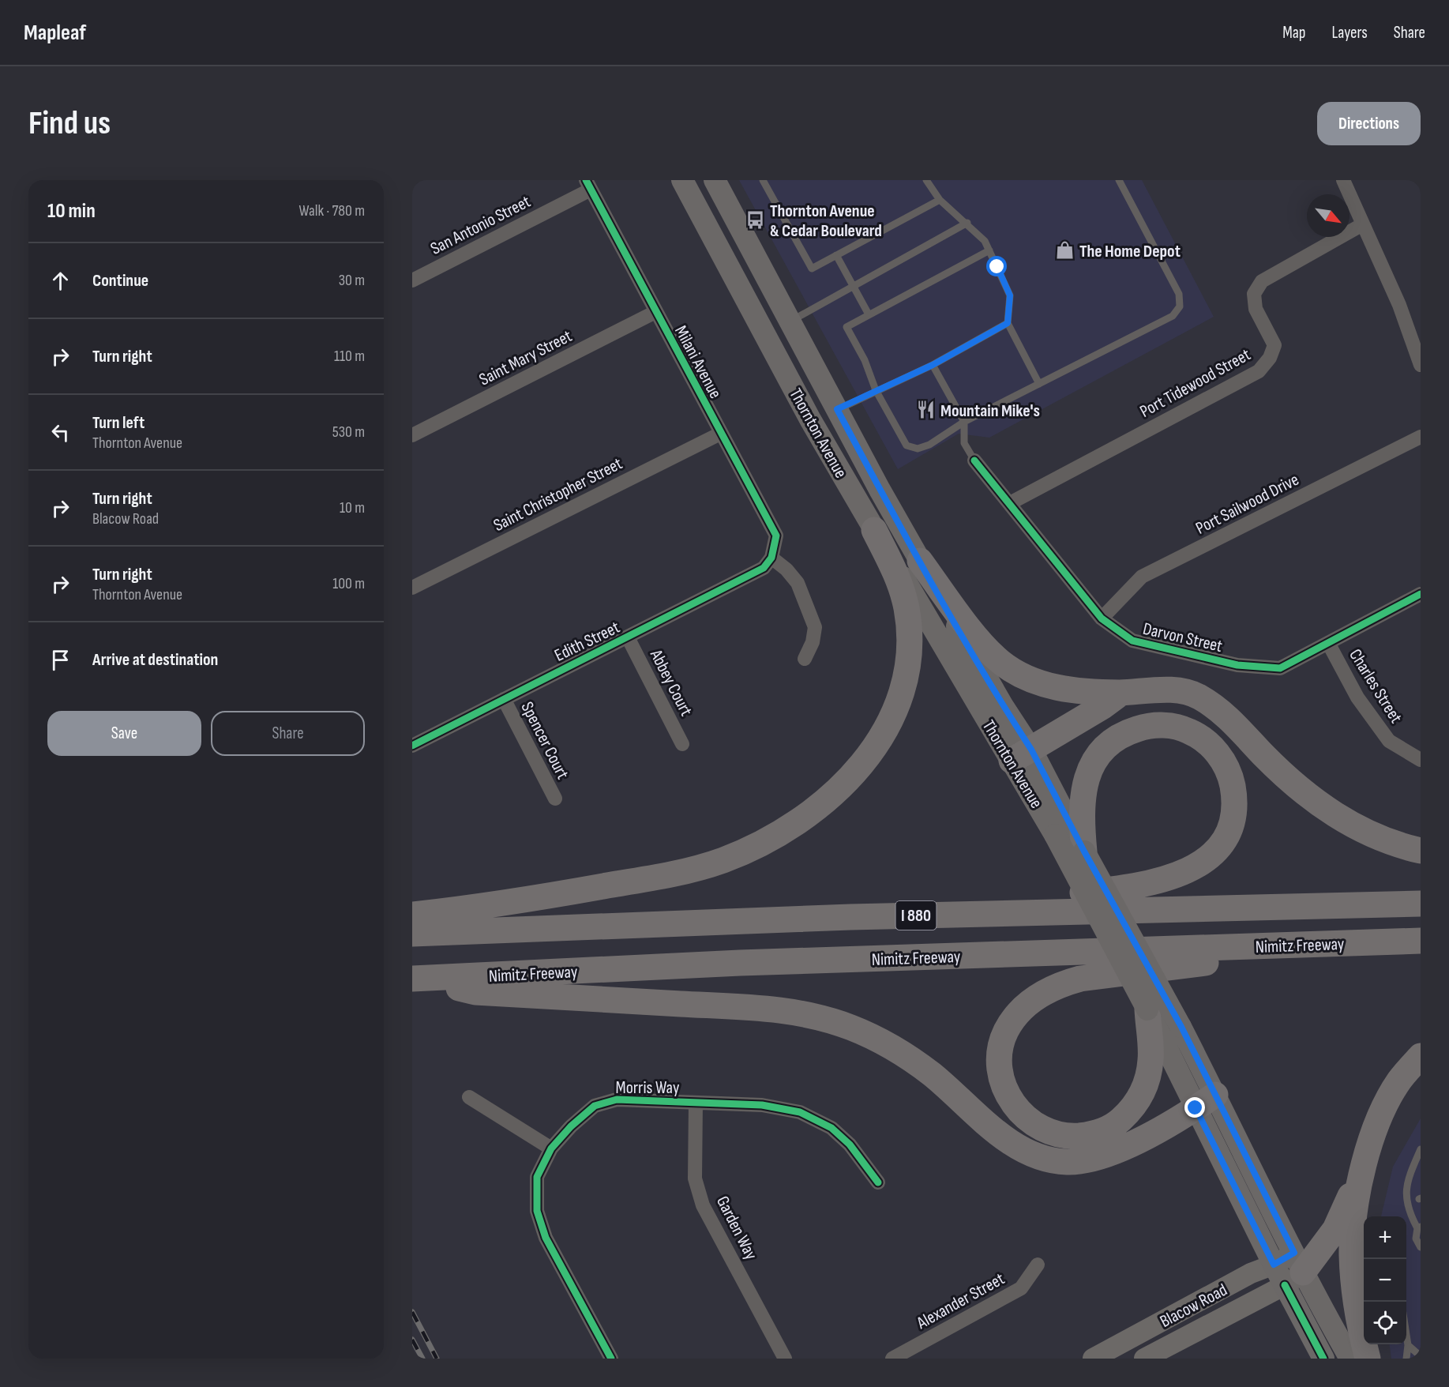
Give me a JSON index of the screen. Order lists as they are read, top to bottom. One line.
{"streets":{"highway":["I 880","Nimitz Freeway"],"main road":["Thornton Avenue","Blacow Road"],"street":["San Antonio Street","Saint Mary Street","Milani Avenue","Port Tidewood Street","Saint Christopher Street","Port Sailwood Drive","Darvon Street","Edith Street","Abbey Court","Charles Street","Spencer Court","Morris Way","Garden Way","Alexander Street"]},"crossings":[["San Antonio Street","Milani Avenue"],["Saint Mary Street","Milani Avenue"],["Milani Avenue","Saint Christopher Street"],["Milani Avenue","Edith Street"],["Port Tidewood Street","Darvon Street"],["Thornton Avenue","Blacow Road"],["Port Sailwood Drive","Darvon Street"],["Darvon Street","Charles Street"],["Edith Street","Abbey Court"],["Edith Street","Spencer Court"],["Morris Way","Garden Way"]],"places":{"bus stop":["Thornton Avenue & Cedar Boulevard"],"shop":["The Home Depot"],"restaurant":["Mountain Mike's"]},"north":"bottom right","page":{"header":"Mapleaf","nav":["Map","Layers","Share"],"buttons":["Directions",["Save","Share"]],"title":"Find us","heading":["10 min","Walk · 780 m"],"list":[["Continue","30 m"],["Turn right","110 m"],["Turn left","Thornton Avenue","530 m"],["Turn right","Blacow Road","10 m"],["Turn right","Thornton Avenue","100 m"],"Arrive at destination"],"map_buttons":["+","−"]}}
